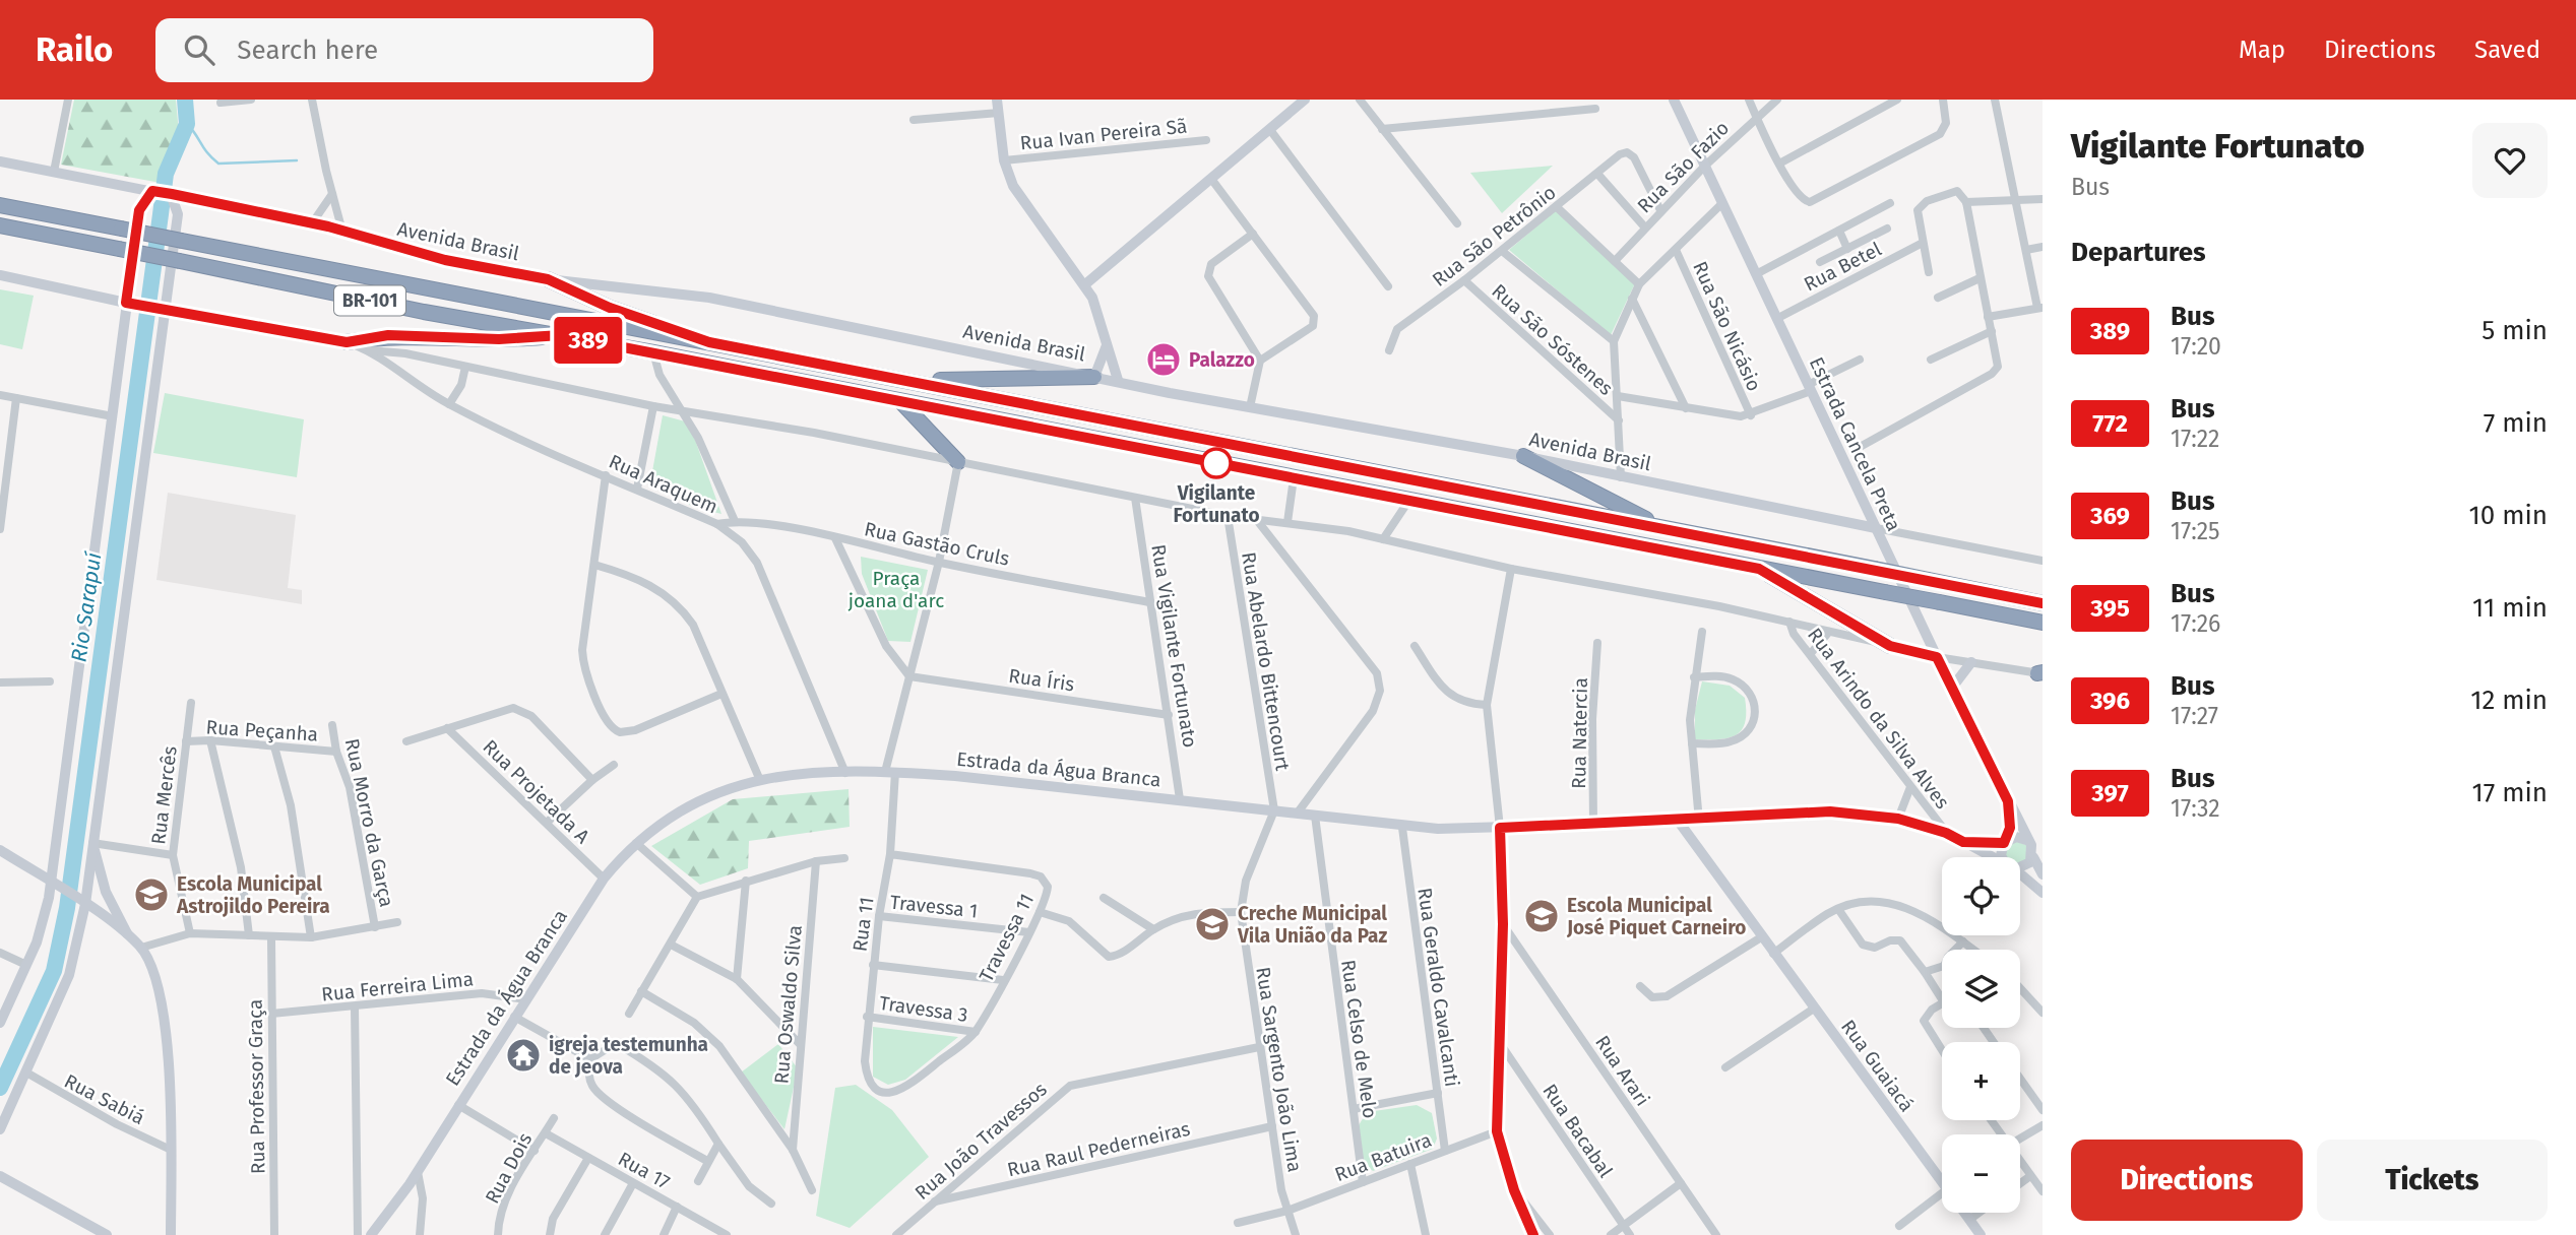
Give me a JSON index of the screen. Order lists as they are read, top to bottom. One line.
{"streets":{"highway":["BR-101"],"street":["Rua Ivan Pereira Sã","Rua São Fazio","Rua São Petrônio","Avenida Brasil","Rua Betel","Rua São Nicásio","Rua São Sóstenes","Estrada Cancela Preta","Rua Araquem","Rua Gastão Cruls","Rua Vigilante Fortunato","Rua Abelardo Bittencourt","Rua Íris","Rua Arindo da Silva Alves","Rua Peçanha","Rua Natercia","Estrada da Água Branca","Rua Projetada A","Rua Mercês","Rua Morro da Garça","Travessa 1","Rua 11","Travessa 11","Rua Ferreira Lima","Rua Geraldo Cavalcanti","Rua Oswaldo Silva","Travessa 3","Rua Celso de Melo","Rua Guaiacá","Rua Sargento João Lima","Rua Arari","Rua Professor Graça","Rua Sabiá","Rua Bacabal","Rua João Travessos","Rua Raul Pederneiras","Rua Batuira","Rua Dois","Rua 17"]},"crossings":[["Rua São Fazio","Rua São Petrônio"],["Rua São Fazio","Estrada Cancela Preta"],["Rua São Petrônio","Rua São Sóstenes"],["Avenida Brasil","Estrada Cancela Preta"],["Rua Betel","Estrada Cancela Preta"],["Estrada Cancela Preta","Estrada da Água Branca"],["Rua Araquem","Rua Gastão Cruls"],["Rua Araquem","Estrada da Água Branca"],["Rua Gastão Cruls","Rua Vigilante Fortunato"],["Rua Gastão Cruls","Rua 11"],["Rua Vigilante Fortunato","Rua Íris"],["Rua Vigilante Fortunato","Estrada da Água Branca"],["Rua Abelardo Bittencourt","Estrada da Água Branca"],["Rua Abelardo Bittencourt","Rua Sargento João Lima"],["Rua Íris","Rua 11"],["Rua Arindo da Silva Alves","Estrada da Água Branca"],["Rua Peçanha","Rua Mercês"],["Rua Peçanha","Rua Morro da Garça"],["Rua Natercia","Estrada da Água Branca"],["Estrada da Água Branca","Rua Projetada A"],["Estrada da Água Branca","Rua 11"],["Estrada da Água Branca","Rua Ferreira Lima"],["Estrada da Água Branca","Rua Geraldo Cavalcanti"],["Estrada da Água Branca","Rua Celso de Melo"],["Estrada da Água Branca","Rua Guaiacá"],["Estrada da Água Branca","Rua Sargento João Lima"],["Travessa 1","Rua 11"],["Travessa 1","Travessa 11"],["Rua 11","Travessa 11"],["Rua 11","Travessa 3"],["Travessa 11","Travessa 3"],["Rua Ferreira Lima","Rua Professor Graça"],["Rua Geraldo Cavalcanti","Rua Batuira"],["Rua Celso de Melo","Rua Batuira"],["Rua Sargento João Lima","Rua João Travessos"],["Rua Sargento João Lima","Rua Raul Pederneiras"],["Rua Sargento João Lima","Rua Batuira"],["Rua João Travessos","Rua Raul Pederneiras"],["Rua Dois","Rua 17"]],"water":["Rio Sarapuí"],"parks":["Praça joana d'arc"],"places":{"hotel":["Palazzo"],"other":["Vigilante Fortunato"],"school or university":["Escola Municipal Astrojildo Pereira","Escola Municipal José Piquet Carneiro","Creche Municipal Vila União da Paz"],"temple":["igreja testemunha de jeova"]},"lines":["bus line 389"],"page":{"header":"Railo","search":"Search here","nav":["Map","Directions","Saved"],"on_map":"389","heading":[["Vigilante Fortunato","Bus"],"Departures"],"list":[{"mark":"389","name":"Bus","note":"17:20","value":"5 min"},{"mark":"772","name":"Bus","note":"17:22","value":"7 min"},{"mark":"369","name":"Bus","note":"17:25","value":"10 min"},{"mark":"395","name":"Bus","note":"17:26","value":"11 min"},{"mark":"396","name":"Bus","note":"17:27","value":"12 min"},{"mark":"397","name":"Bus","note":"17:32","value":"17 min"}],"map_buttons":["+","−"],"buttons":["Directions","Tickets"]}}
